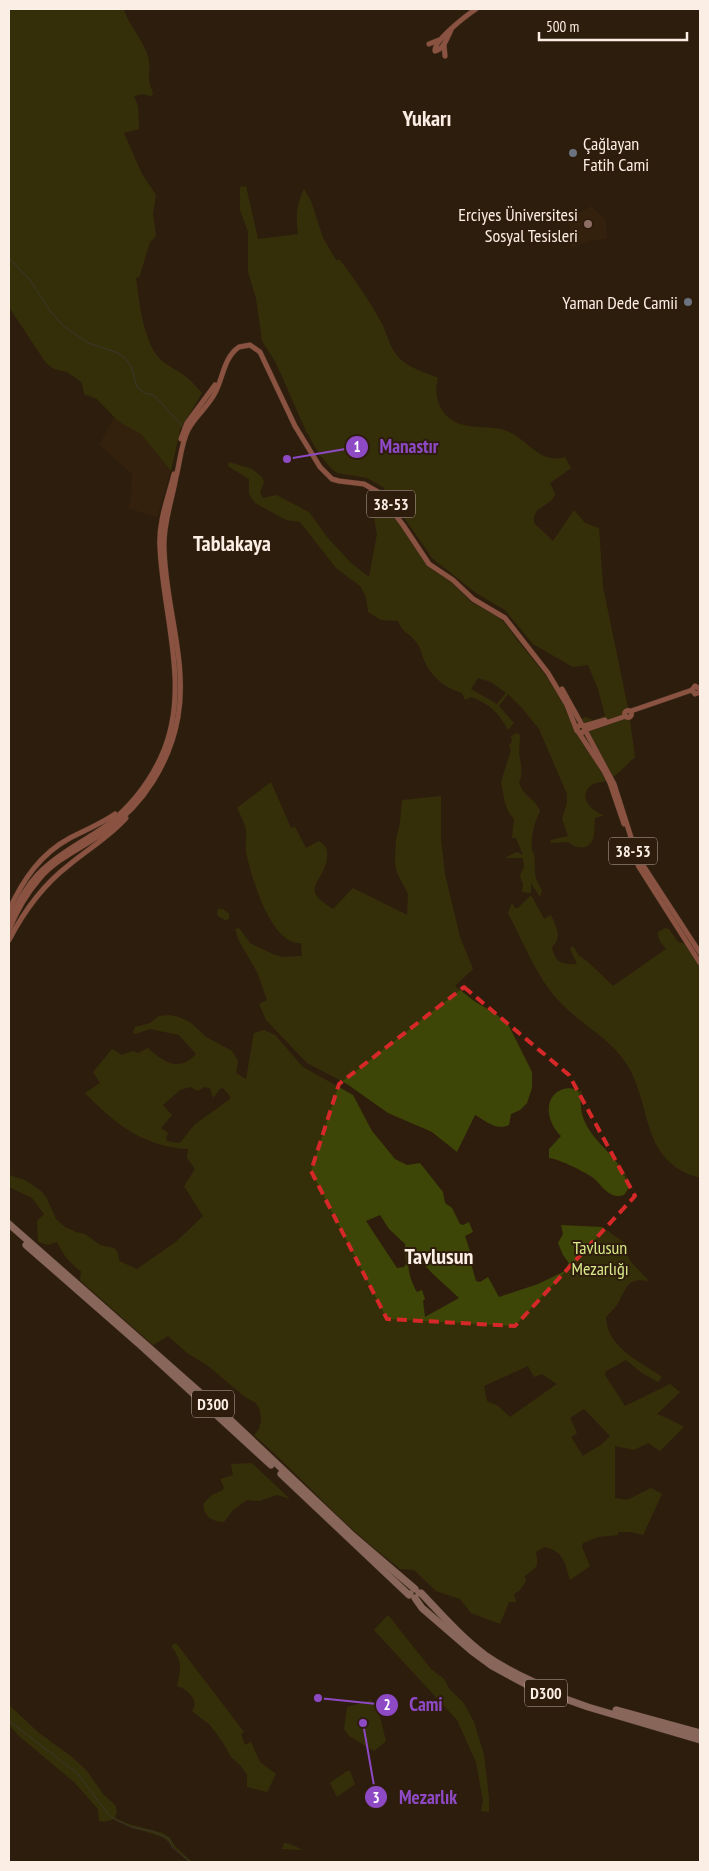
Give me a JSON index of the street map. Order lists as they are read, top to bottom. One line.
{"streets":{"highway":["D300"],"main road":["38-53"]},"districts":["Yukarı","Tablakaya","Tavlusun"],"parks":["Tavlusun Mezarlığı"],"places":["Çağlayan Fatih Cami","Erciyes Üniversitesi Sosyal Tesisleri","Yaman Dede Camii","Manastır","Cami","Mezarlık"],"scale_bar":"500 m"}
